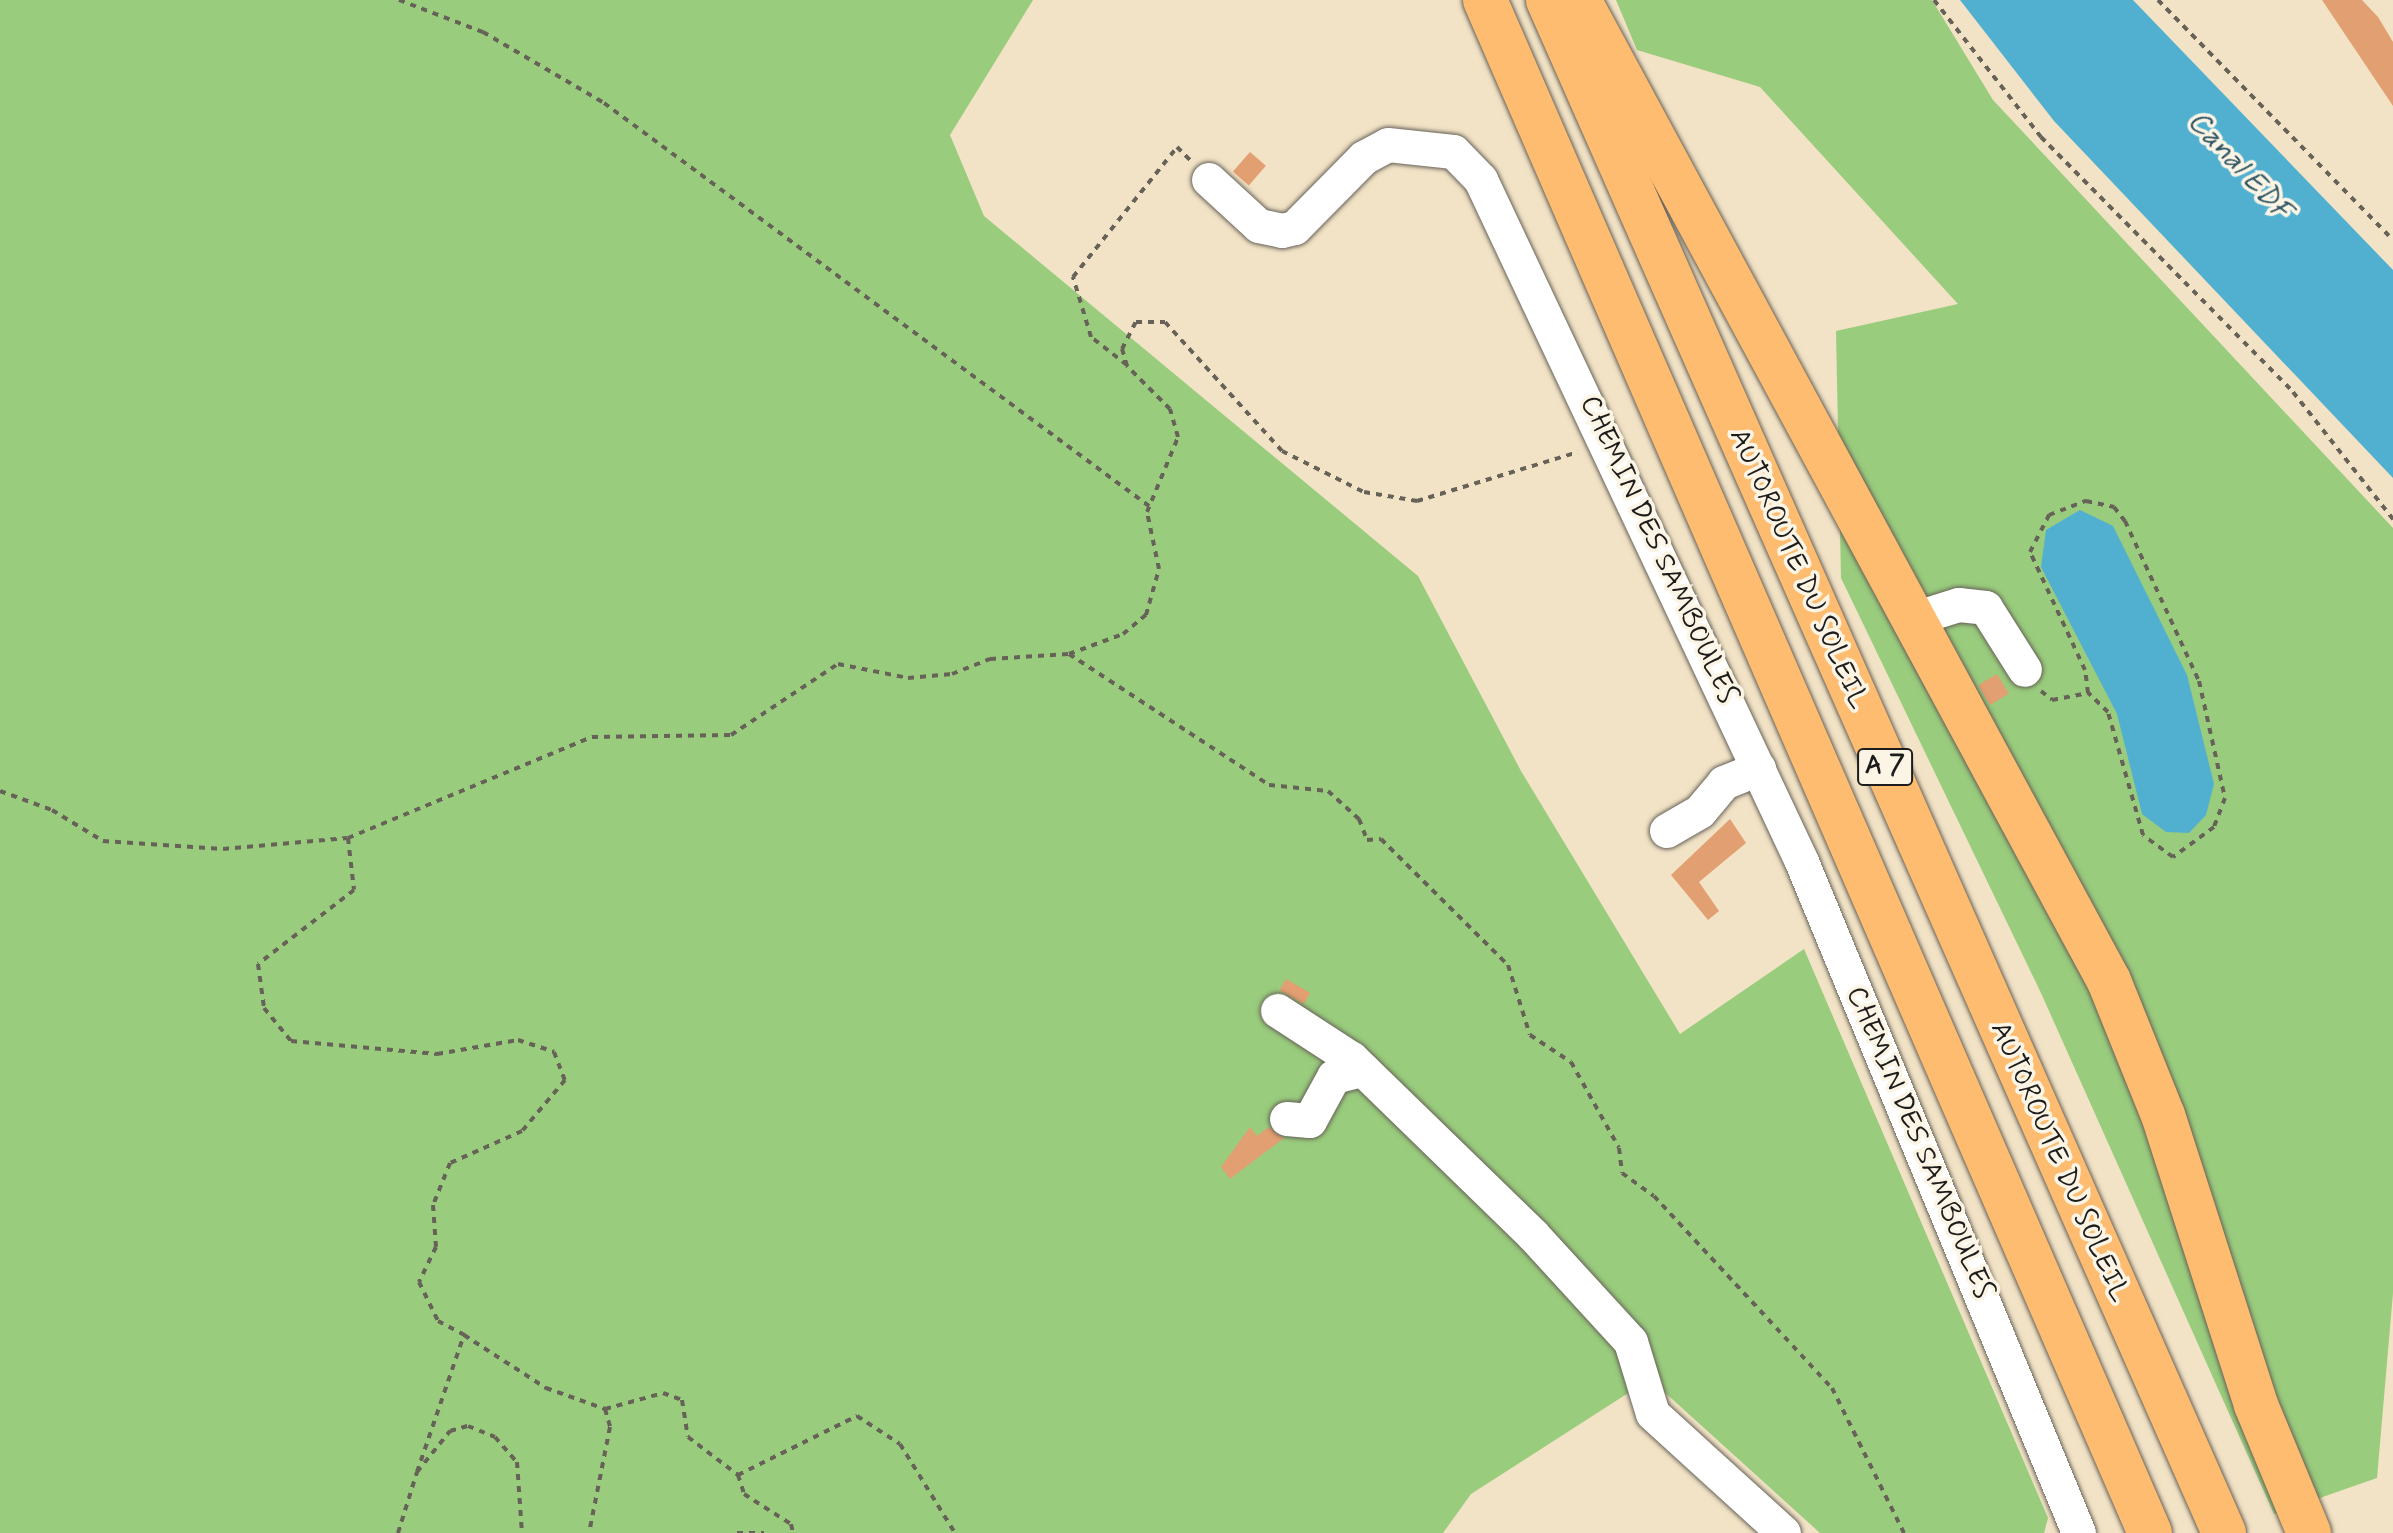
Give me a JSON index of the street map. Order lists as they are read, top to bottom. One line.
{"streets":{"highway":["AUTOROUTE DU SOLEIL","A 7"],"street":["CHEMIN DES SAMBOULES"]},"water":["Canal EDF"]}
